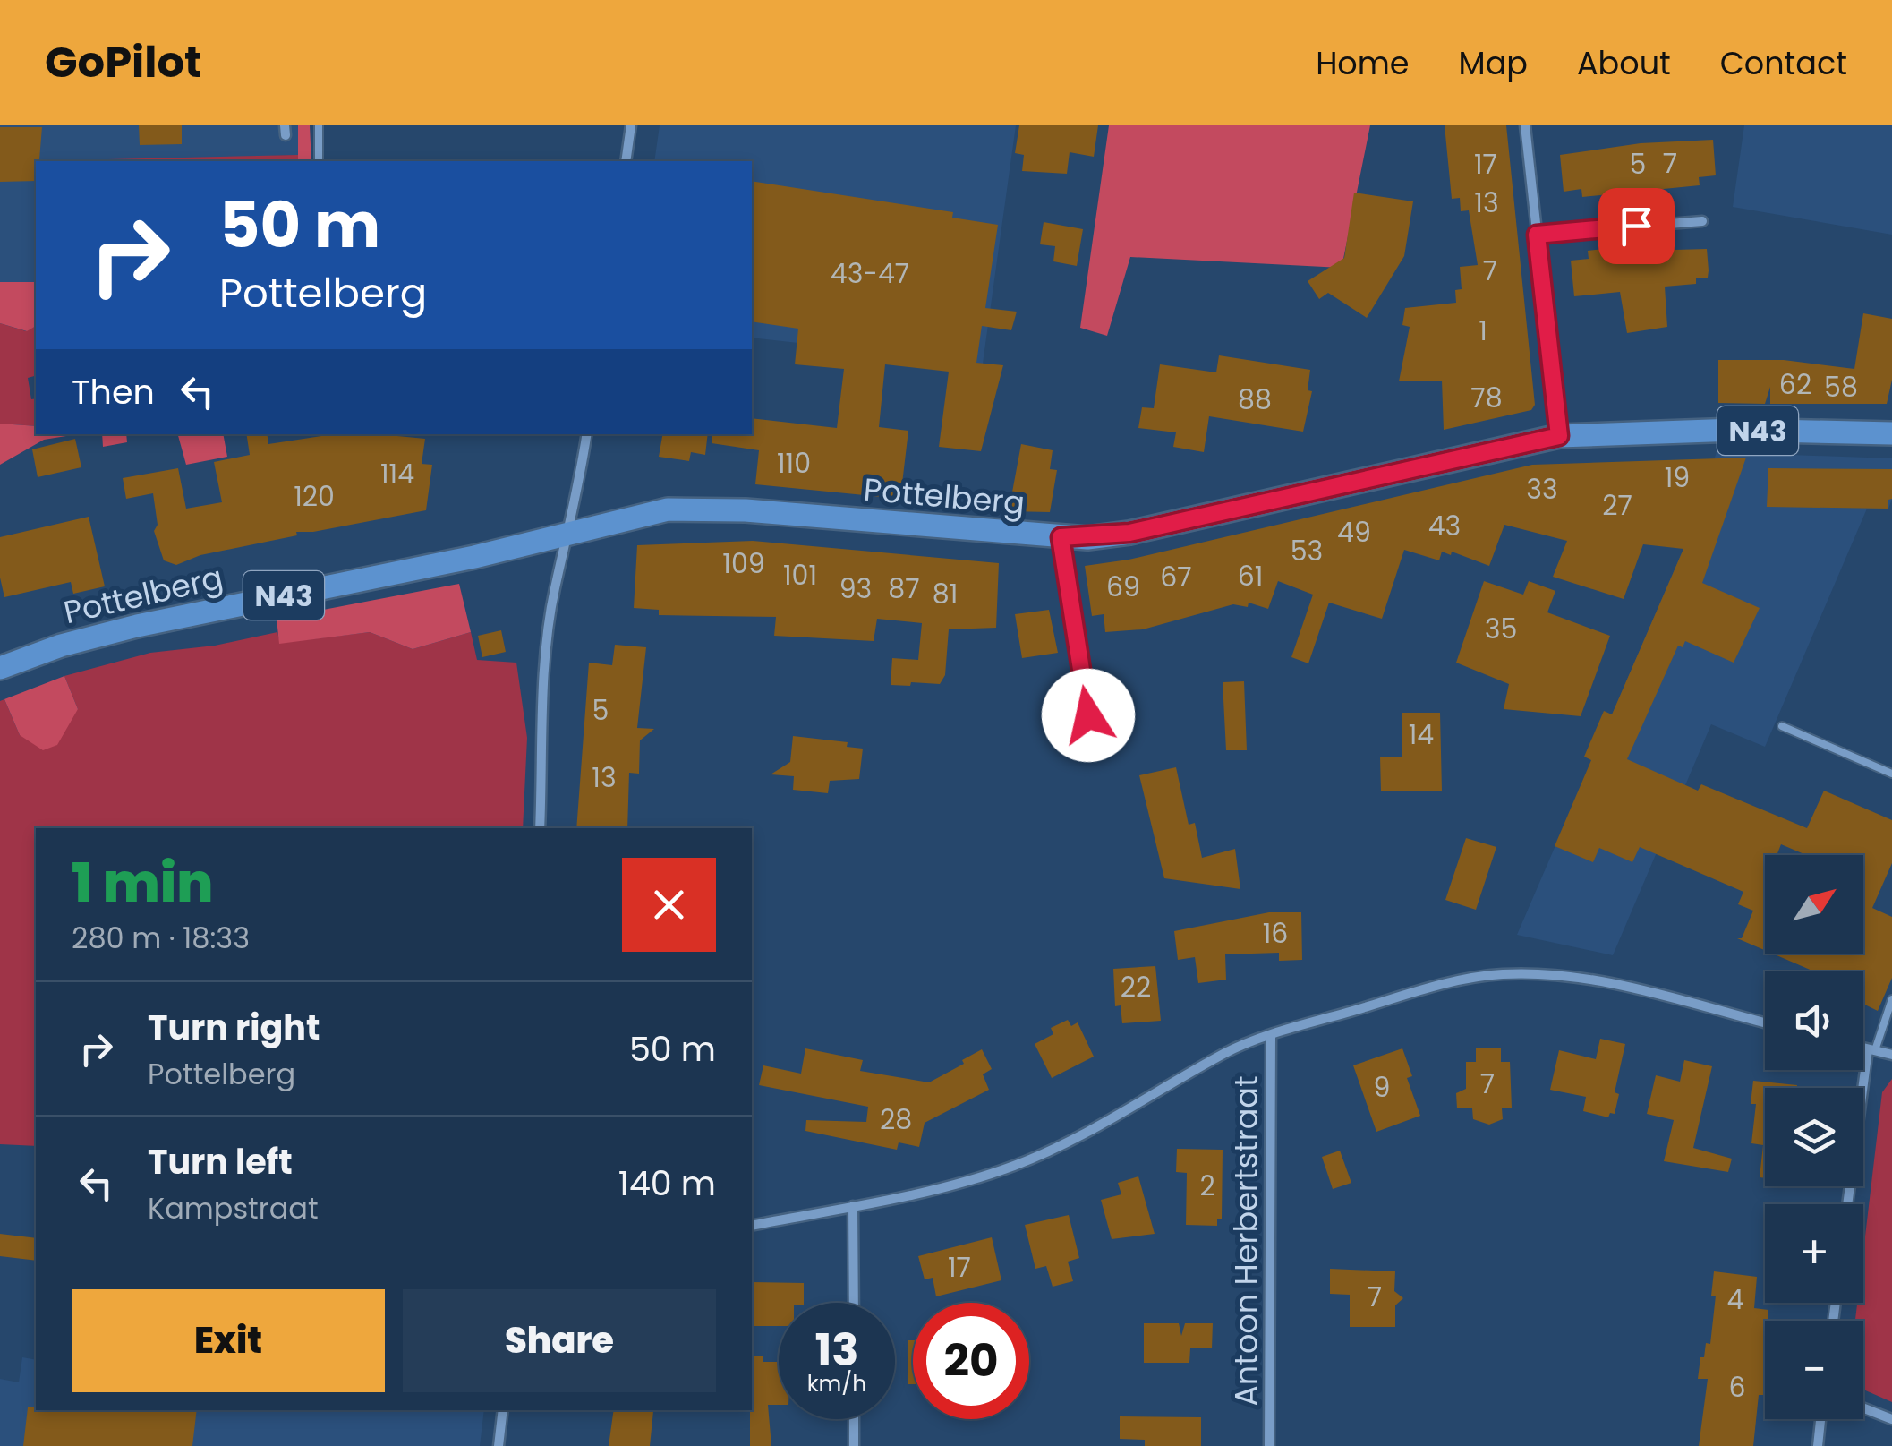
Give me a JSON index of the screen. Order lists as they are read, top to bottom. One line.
{"streets":{"main road":["N43","Pottelberg"],"street":["Antoon Herbertstraat"]},"house_numbers":["7","17","5","13","7","43-47","1","62","58","78","88","110","114","19","33","120","27","43","49","53","109","101","61","67","69","93","87","81","35","5","14","13","16","22","7","9","28","2","17","7","4","6"],"north":"top right","page":{"header":"GoPilot","nav":["Home","Map","About","Contact"],"turn":["50 m","Pottelberg"],"then":"Then","heading":["1 min","280 m · 18:33"],"map_buttons":["+","−"],"list":[{"name":"Turn right","note":"Pottelberg","value":"50 m"},{"name":"Turn left","note":"Kampstraat","value":"140 m"}],"buttons":["Exit","Share"],"speed":"13 km/h","limit":"20"}}
